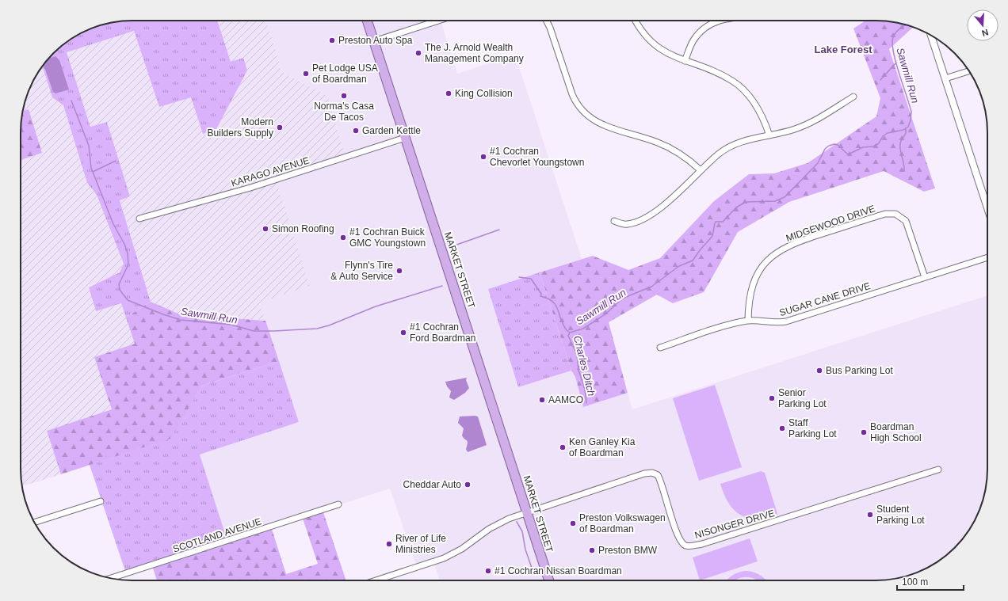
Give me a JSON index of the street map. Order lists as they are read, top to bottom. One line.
{"streets":{"main road":["MARKET STREET"],"street":["KARAGO AVENUE","MIDGEWOOD DRIVE","SUGAR CANE DRIVE","NISONGER DRIVE","SCOTLAND AVENUE"]},"crossings":[["KARAGO AVENUE","MARKET STREET"],["MIDGEWOOD DRIVE","SUGAR CANE DRIVE"],["MARKET STREET","NISONGER DRIVE"]],"districts":["Lake Forest"],"water":["Sawmill Run","Charles Ditch"],"places":["Preston Auto Spa","The J. Arnold Wealth Management Company","Pet Lodge USA of Boardman","King Collision","Norma's Casa De Tacos","Modern Builders Supply","Garden Kettle","#1 Cochran Chevorlet Youngstown","Simon Roofing","#1 Cochran Buick GMC Youngstown","Flynn's Tire & Auto Service","#1 Cochran Ford Boardman","Bus Parking Lot","Senior Parking Lot","AAMCO","Staff Parking Lot","Boardman High School","Ken Ganley Kia of Boardman","Cheddar Auto","Student Parking Lot","Preston Volkswagen of Boardman","River of Life Ministries","Preston BMW","#1 Cochran Nissan Boardman"],"scale_bar":"100 m","north":"bottom"}
